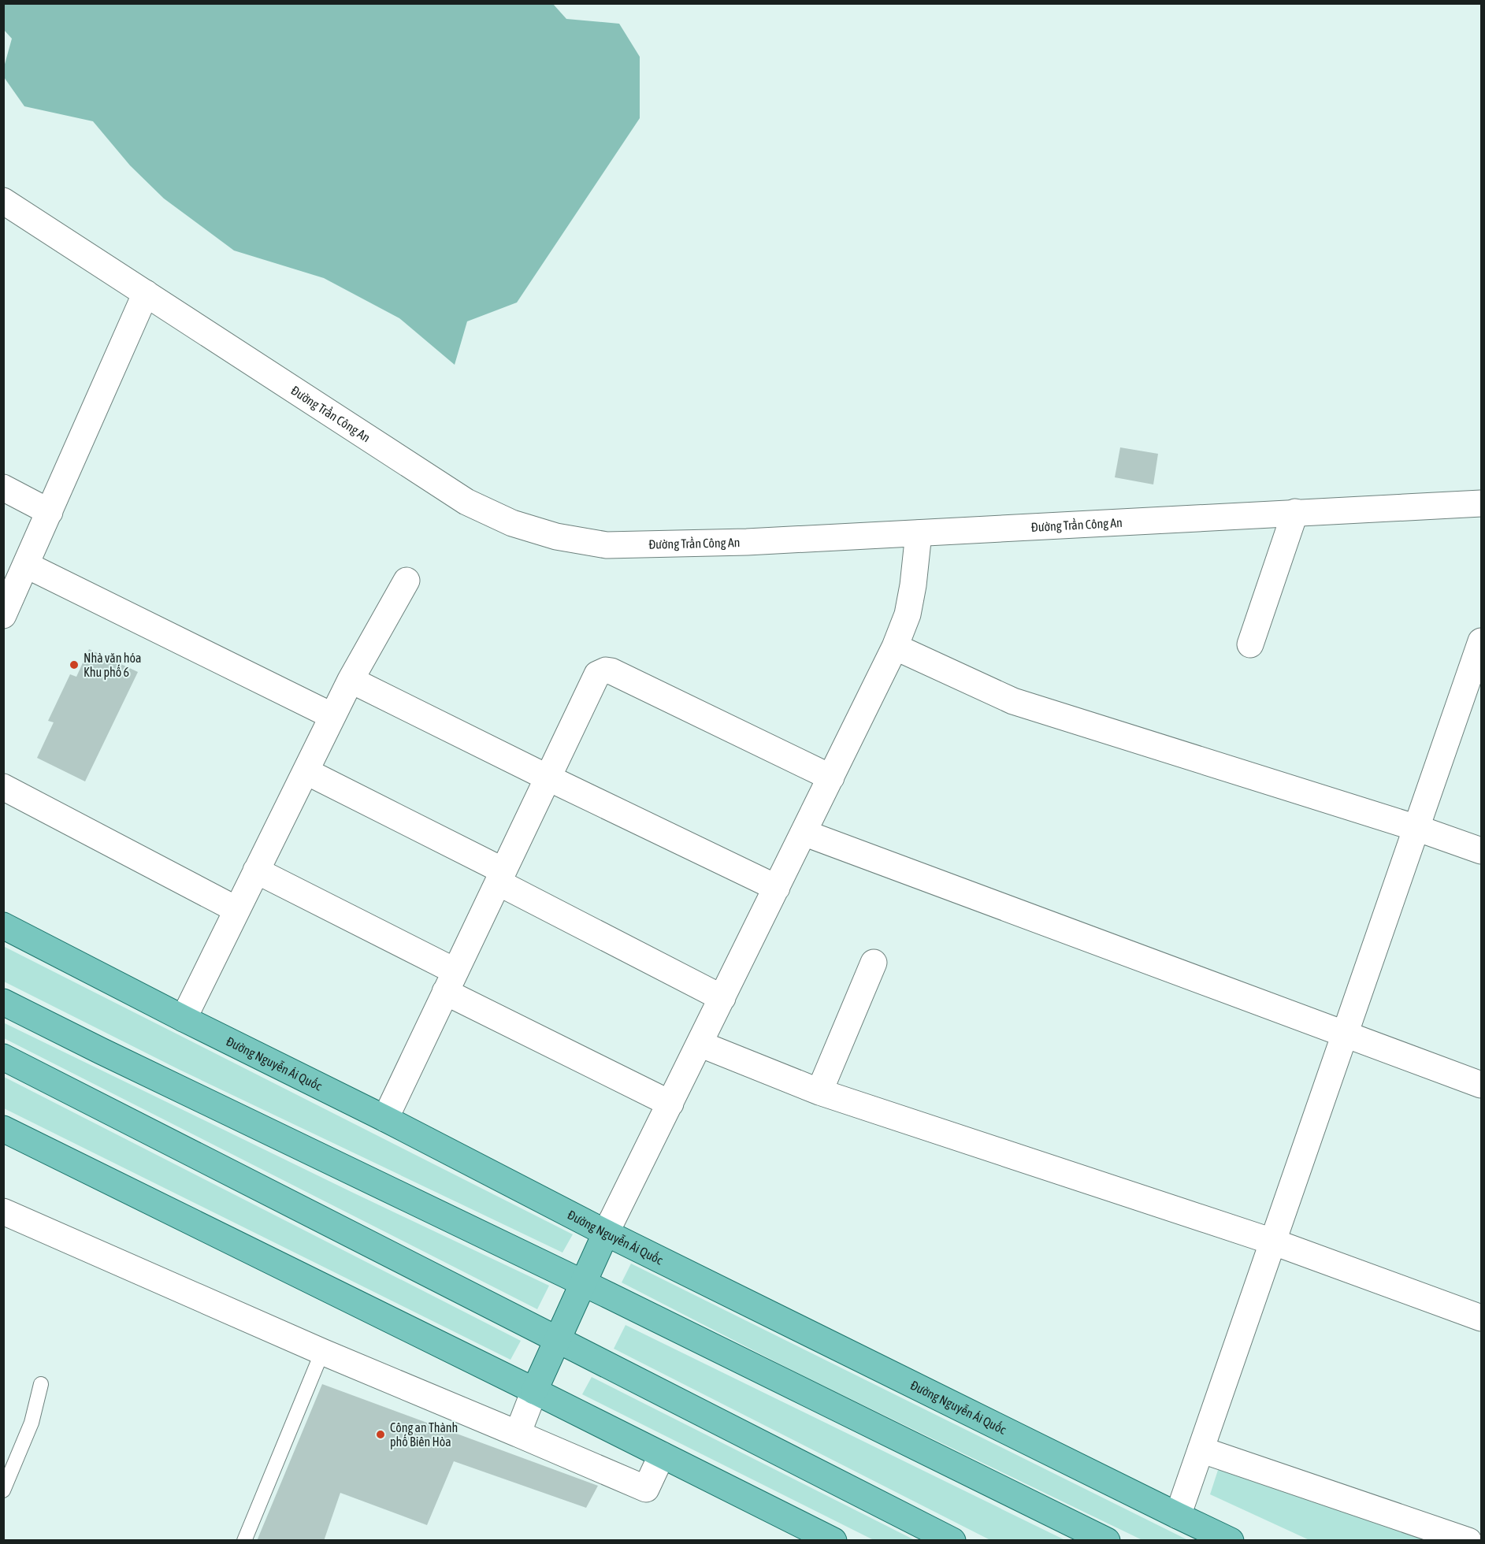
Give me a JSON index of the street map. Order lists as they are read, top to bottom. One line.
{"streets":{"main road":["Đường Nguyễn Ái Quốc"],"street":["Đường Trần Công An"]},"places":["Nhà văn hóa Khu phố 6","Công an Thành phố Biên Hòa"]}
